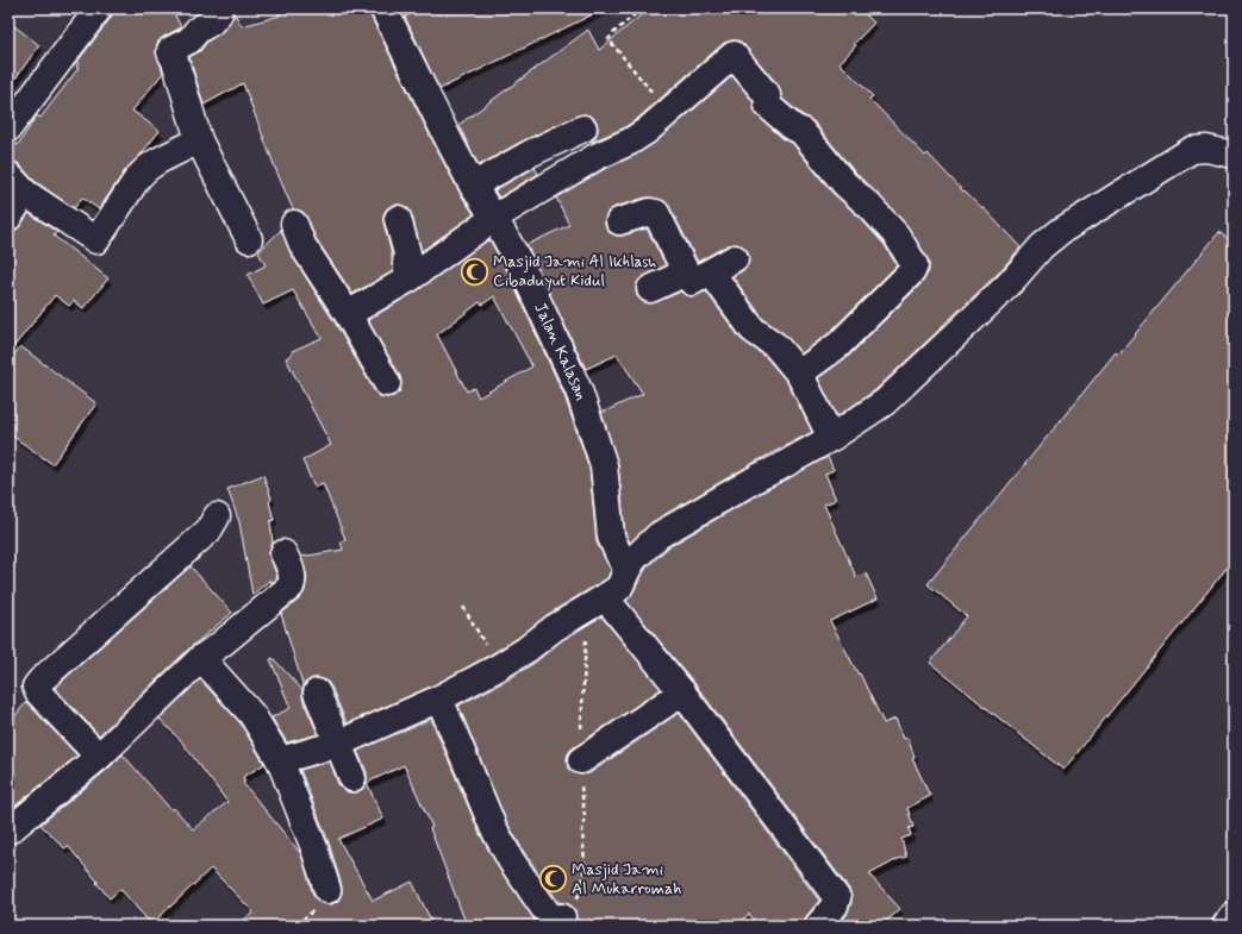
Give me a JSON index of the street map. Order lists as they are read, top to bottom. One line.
{"streets":{"street":["Jalan Kalasan"]},"places":{"mosque":["Masjid Jami Al Ikhlash Cibaduyut Kidul","Masjid Jami Al Mukarromah"]}}
